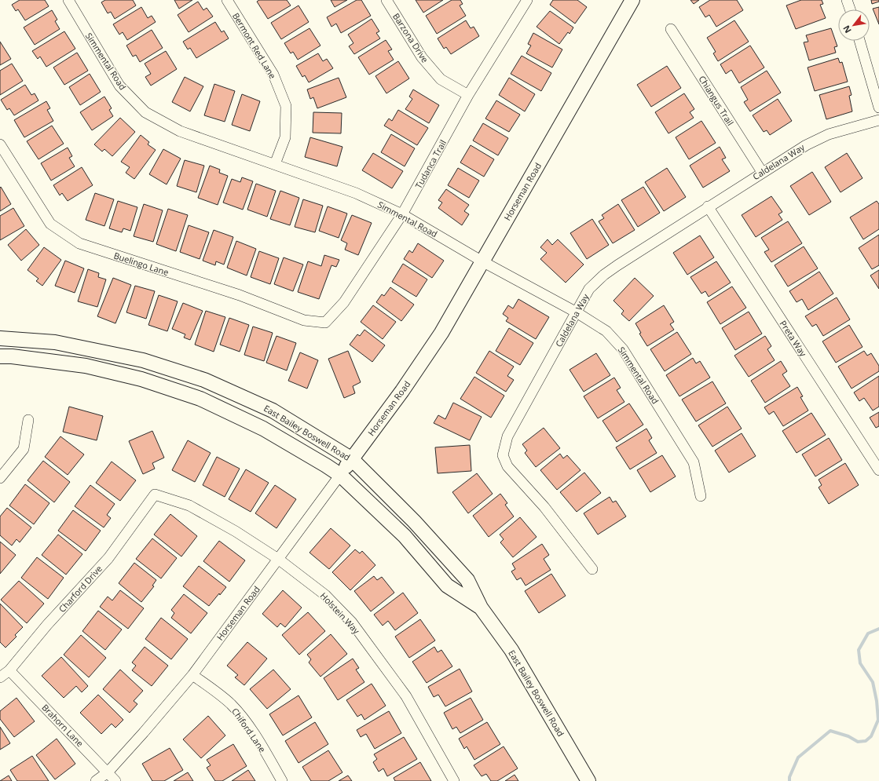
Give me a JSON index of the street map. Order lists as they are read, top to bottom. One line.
{"streets":{"street":["Barzona Drive","Bermont Red Lane","Simmental Road","Chiangus Trail","Caldelana Way","Tudanca Trail","Horseman Road","Buelingo Lane","Preta Way","East Bailey Boswell Road","Charford Drive","Holstein Way","Brahorn Lane","Chiford Lane"]},"crossings":[["Barzona Drive","Tudanca Trail"],["Bermont Red Lane","Simmental Road"],["Simmental Road","Caldelana Way"],["Simmental Road","Tudanca Trail"],["Simmental Road","Horseman Road"],["Chiangus Trail","Caldelana Way"],["Caldelana Way","Preta Way"],["Tudanca Trail","Buelingo Lane"],["Horseman Road","East Bailey Boswell Road"],["Horseman Road","Holstein Way"],["Horseman Road","Brahorn Lane"],["Horseman Road","Chiford Lane"],["Charford Drive","Holstein Way"],["Charford Drive","Brahorn Lane"]],"north":"bottom left"}
